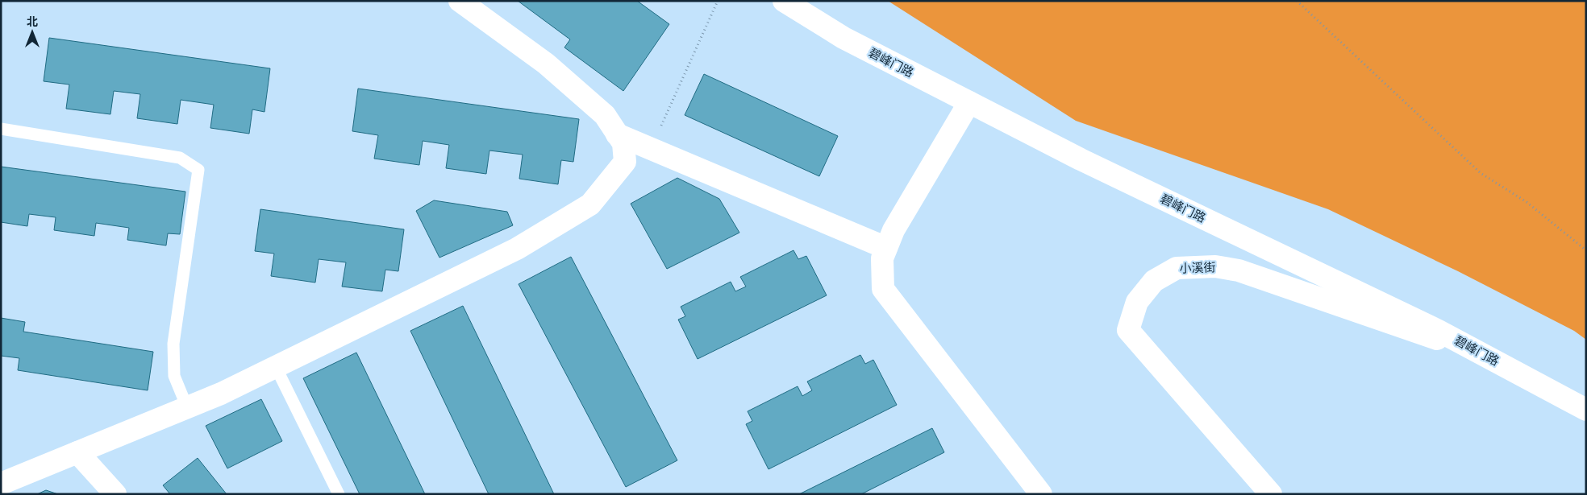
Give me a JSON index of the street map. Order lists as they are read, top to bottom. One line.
{"streets":{"street":["碧峰门路","小溪街"]},"crossings":[["碧峰门路","小溪街"]],"north":"top"}
